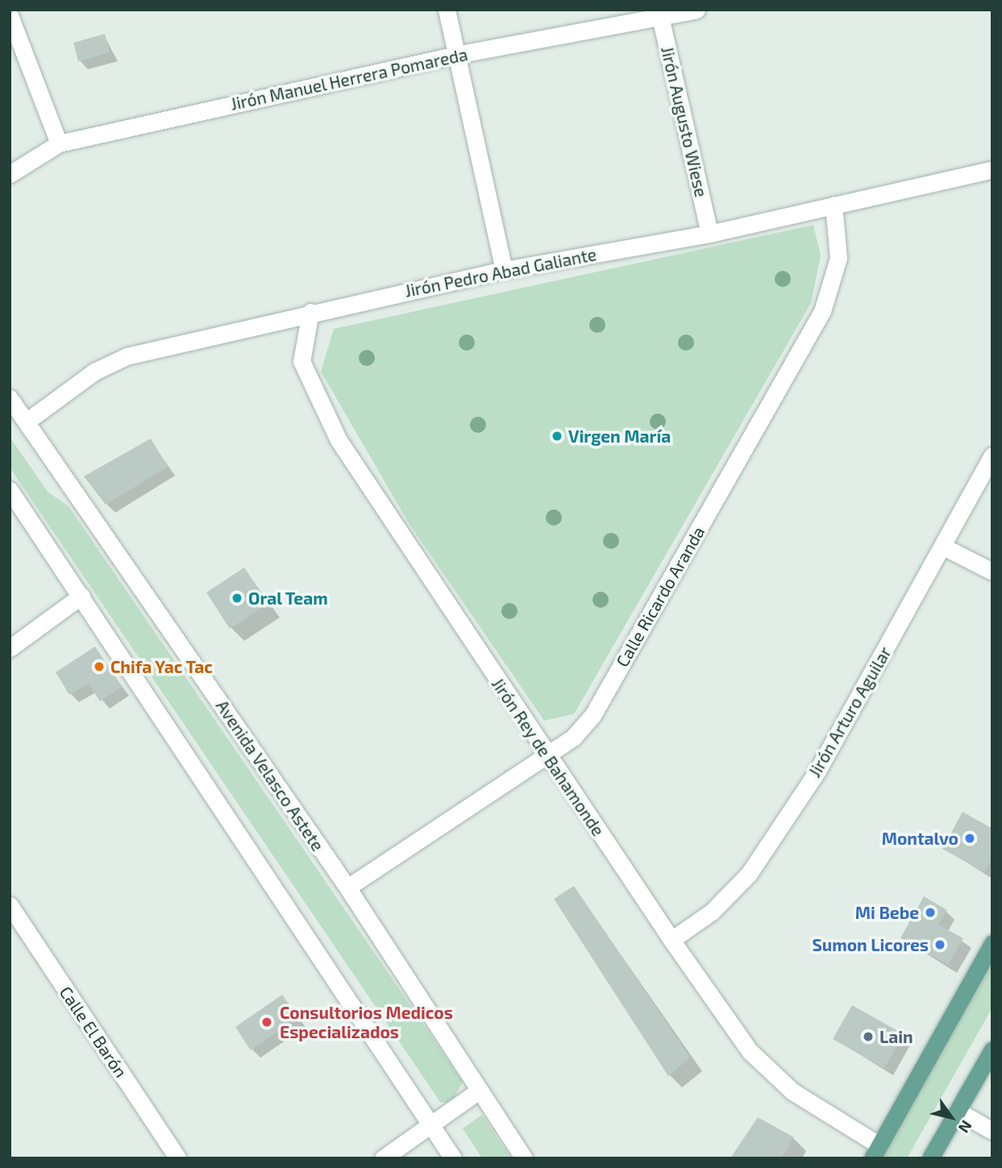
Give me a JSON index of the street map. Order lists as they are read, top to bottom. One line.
{"streets":{"street":["Jirón Manuel Herrera Pomareda","Jirón Augusto Wiese","Jirón Pedro Abad Galiante","Calle Ricardo Aranda","Jirón Arturo Aguilar","Jirón Rey de Bahamonde","Avenida Velasco Astete","Calle El Barón"]},"crossings":[["Jirón Manuel Herrera Pomareda","Jirón Augusto Wiese"],["Jirón Augusto Wiese","Jirón Pedro Abad Galiante"],["Jirón Pedro Abad Galiante","Calle Ricardo Aranda"],["Jirón Pedro Abad Galiante","Jirón Rey de Bahamonde"],["Jirón Pedro Abad Galiante","Avenida Velasco Astete"],["Calle Ricardo Aranda","Jirón Rey de Bahamonde"],["Calle Ricardo Aranda","Avenida Velasco Astete"],["Jirón Arturo Aguilar","Jirón Rey de Bahamonde"]],"places":["Virgen María","Oral Team","Chifa Yac Tac","Montalvo","Mi Bebe","Sumon Licores","Consultorios Medicos Especializados","Lain"],"north":"bottom right"}
